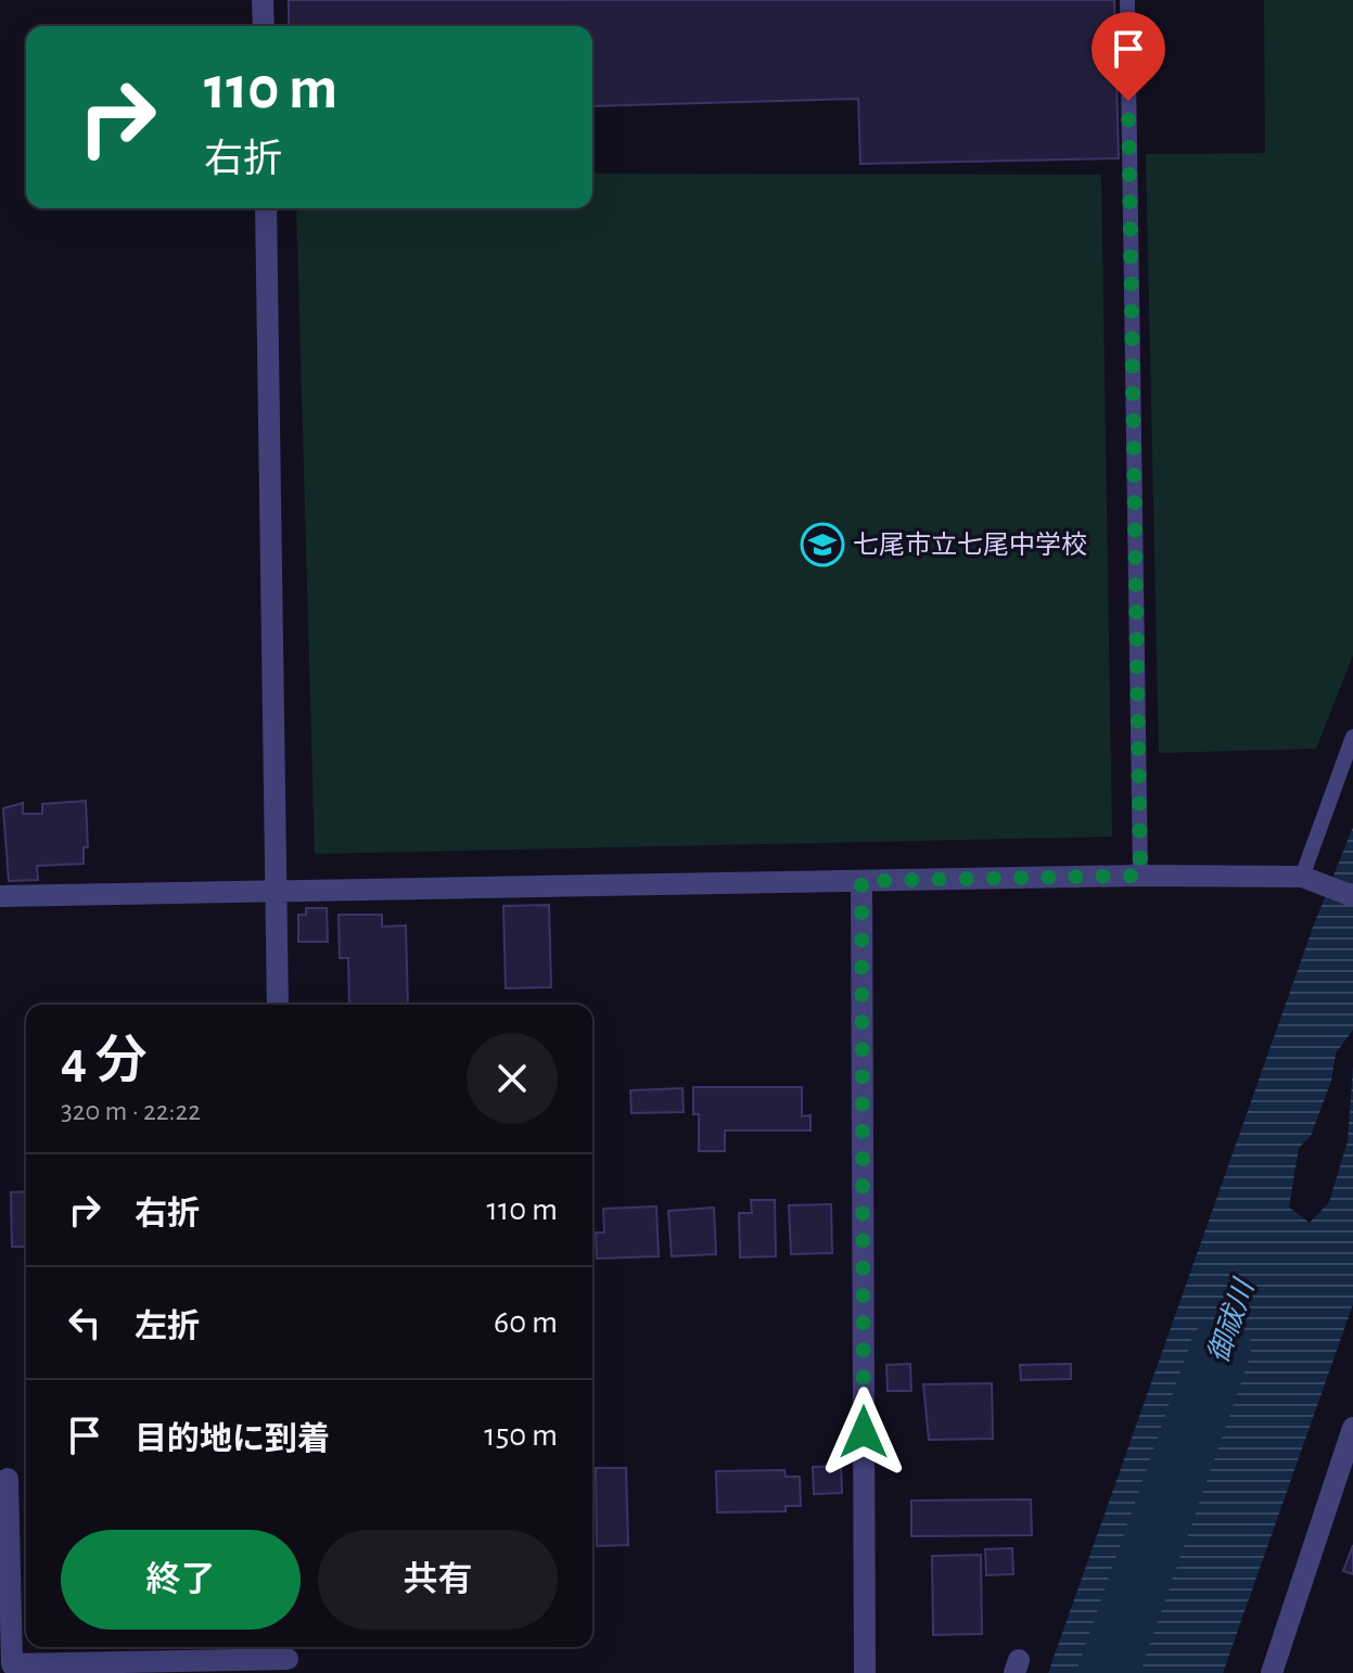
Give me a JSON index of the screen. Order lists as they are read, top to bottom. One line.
{"water":["御祓川"],"places":{"school or university":["七尾市立七尾中学校"]},"page":{"turn":["110 m","右折"],"heading":["4 分","320 m · 22:22"],"list":[{"name":"右折","value":"110 m"},{"name":"左折","value":"60 m"},{"name":"目的地に到着","value":"150 m"}],"buttons":["終了","共有"]}}
